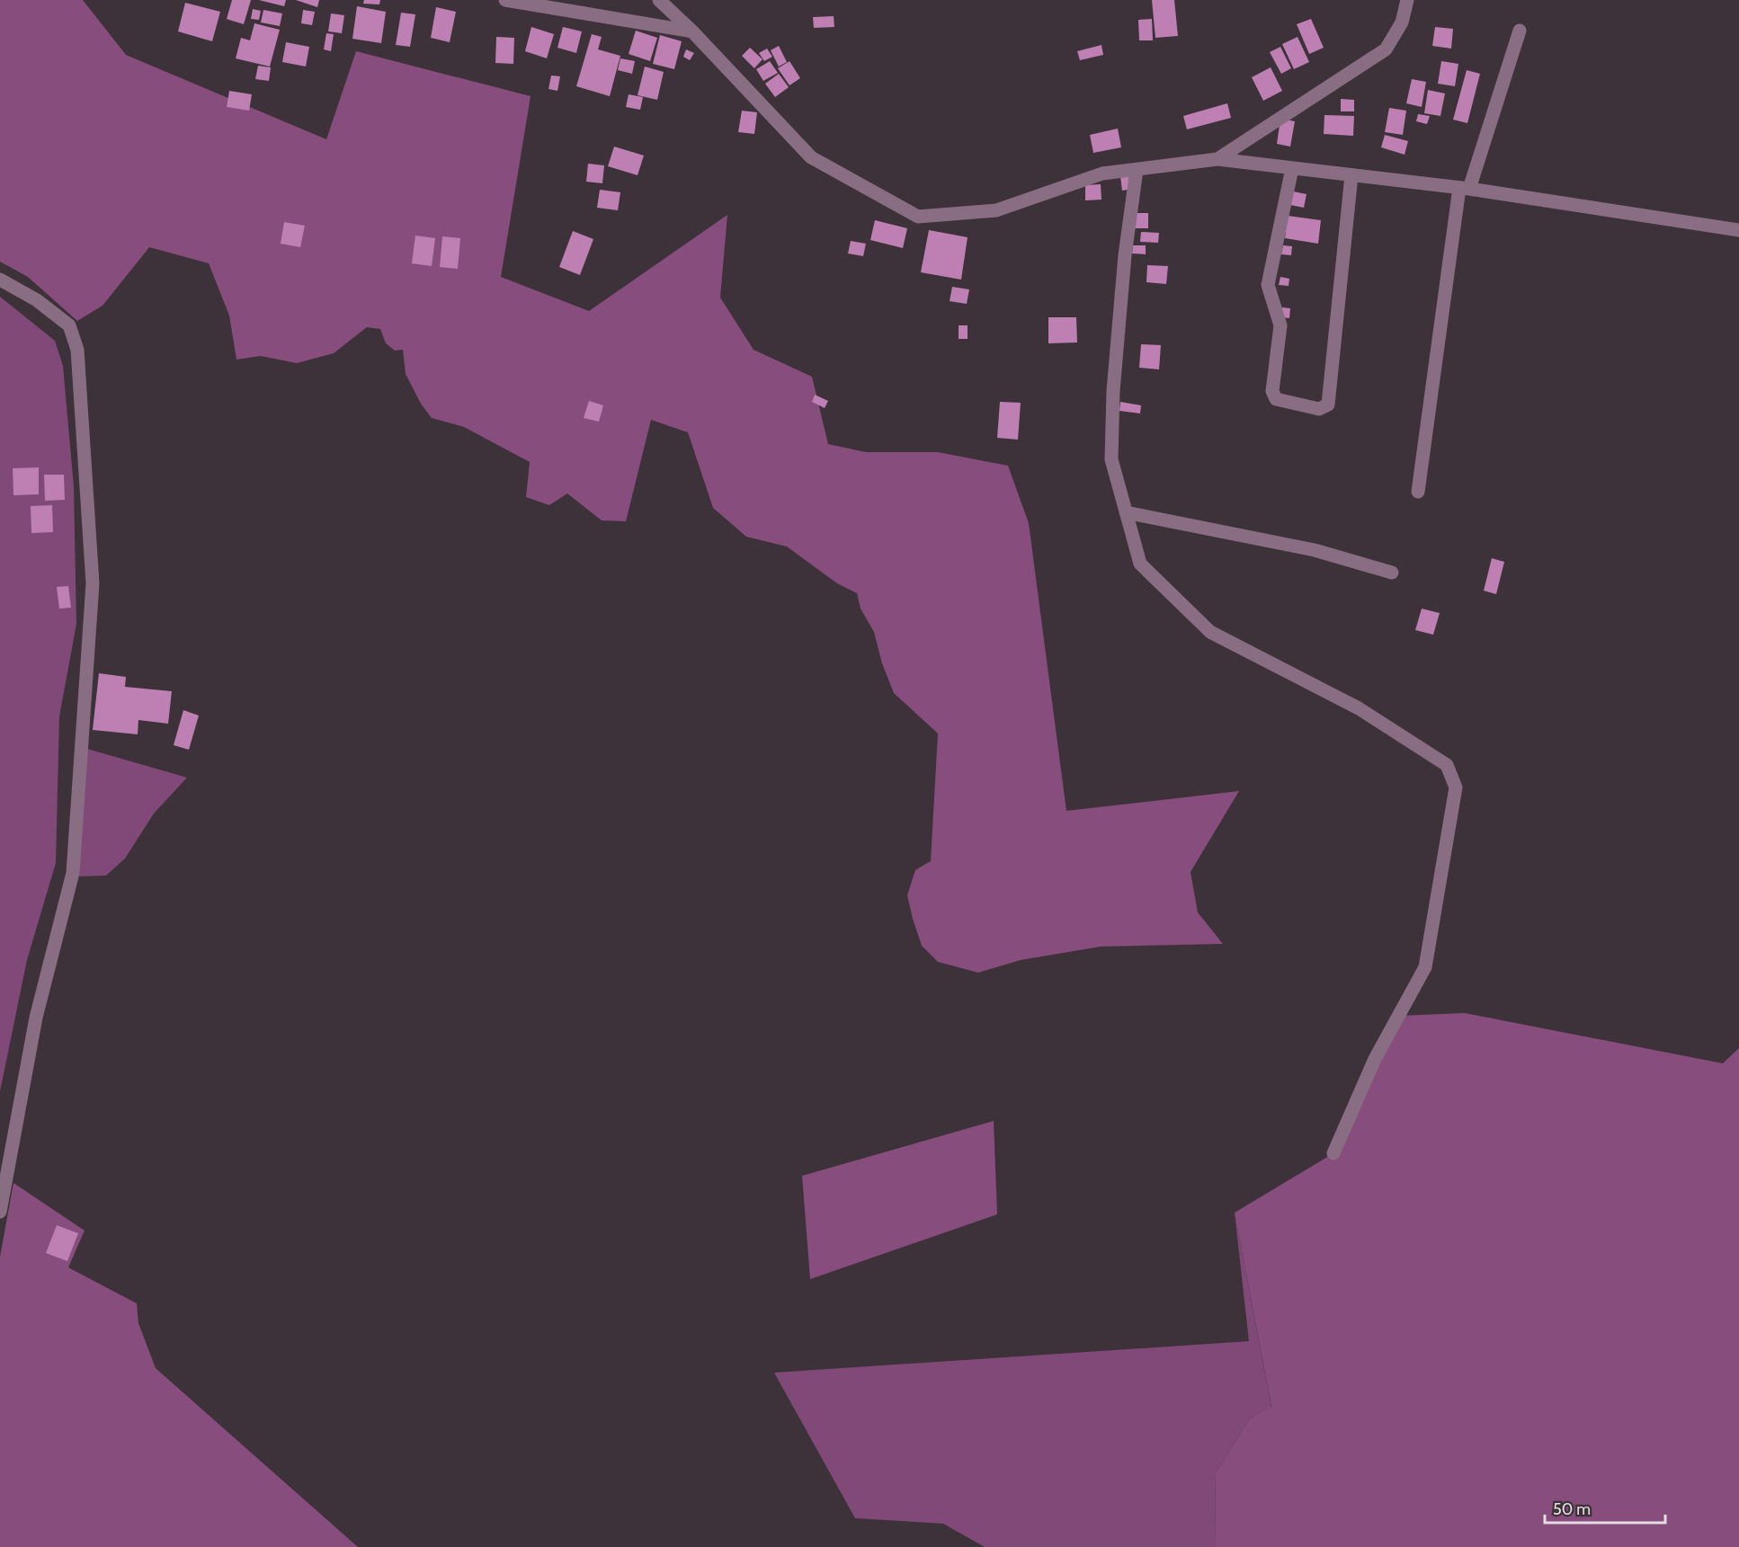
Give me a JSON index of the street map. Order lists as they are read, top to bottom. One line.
{"scale_bar":"50 m"}
